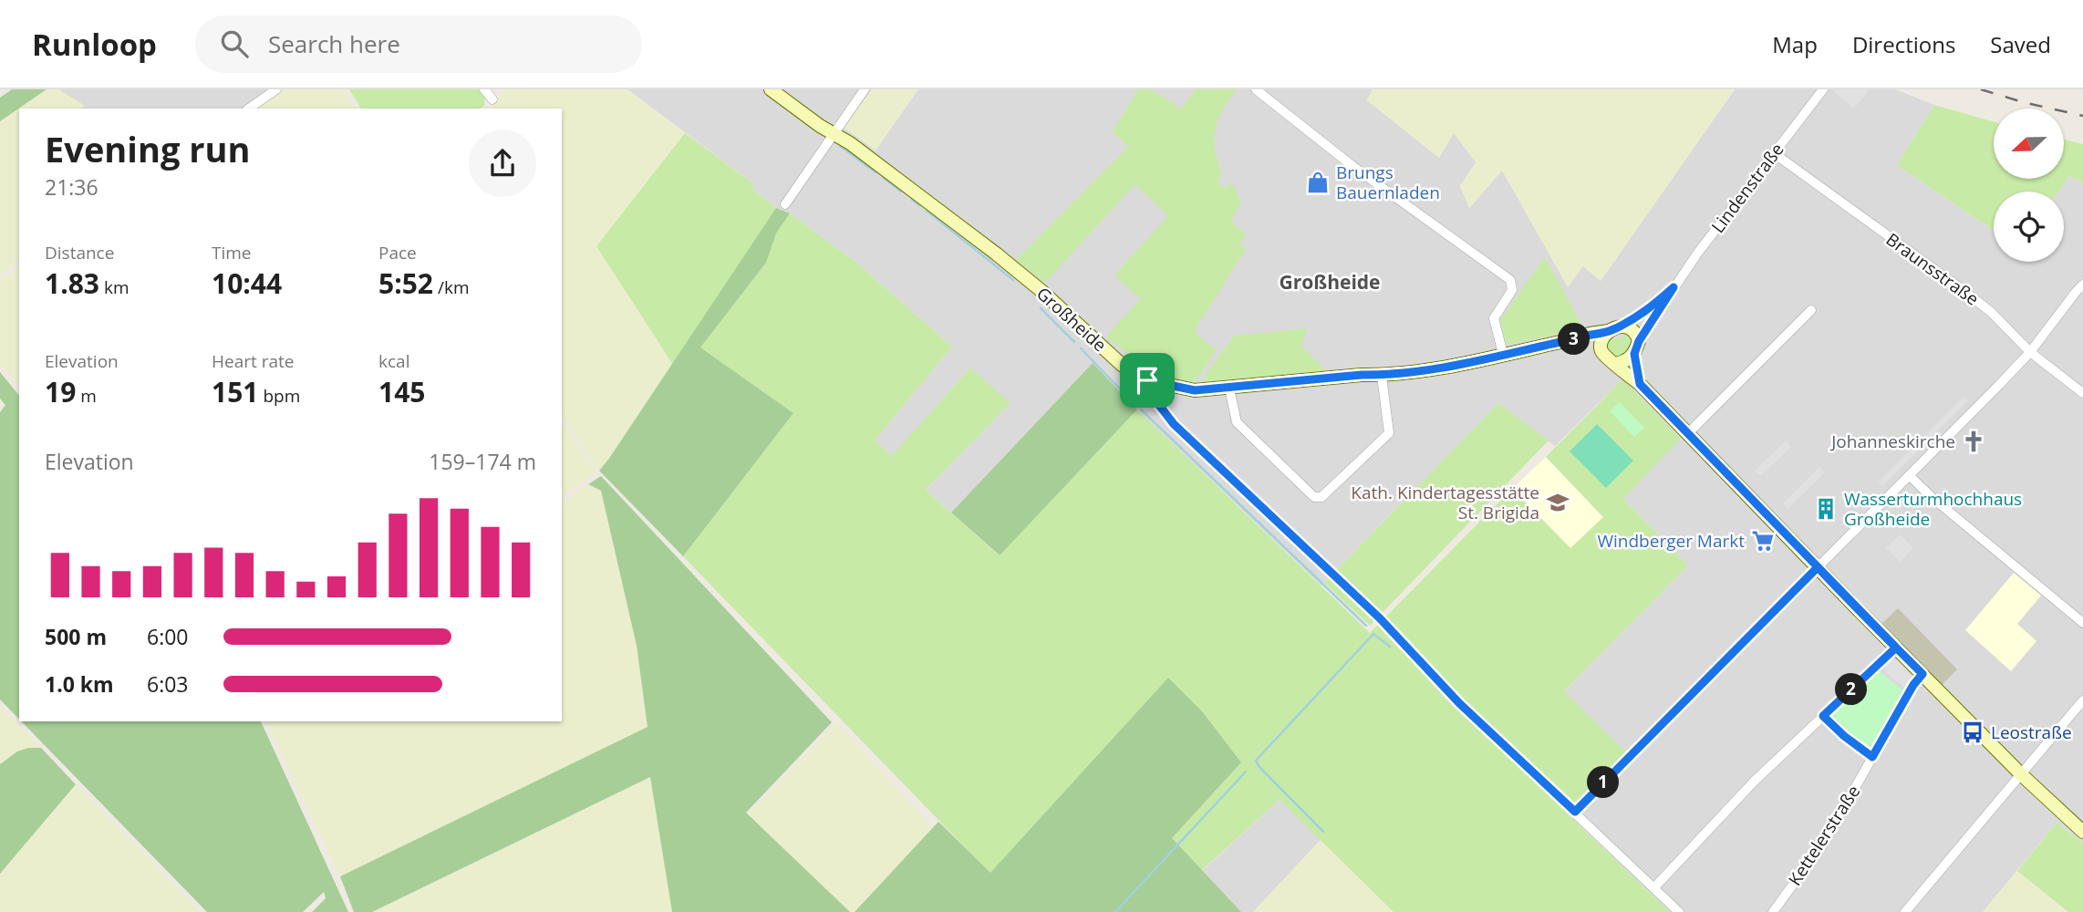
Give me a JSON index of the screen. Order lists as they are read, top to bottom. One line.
{"streets":{"street":["Lindenstraße","Braunsstraße","Großheide","Kettelerstraße"]},"crossings":[["Lindenstraße","Braunsstraße"],["Lindenstraße","Großheide"]],"districts":["Großheide"],"places":{"shop":["Brungs Bauernladen"],"church":["Johanneskirche"],"school or university":["Kath. Kindertagesstätte St. Brigida"],"building":["Wasserturmhochhaus Großheide"],"supermarket":["Windberger Markt"],"bus stop":["Leostraße"]},"north":"left","page":{"header":"Runloop","search":"Search here","nav":["Map","Directions","Saved"],"heading":["Evening run","21:36"],"stats":[["Distance","1.83 km"],["Time","10:44"],["Pace","5:52 /km"],["Elevation","19 m"],["Heart rate","151 bpm"],["kcal","145"]],"pins":["3","2","1"],"chart":["Elevation","159–174 m"],"list":[{"name":"500 m","note":"6:00"},{"name":"1.0 km","note":"6:03"}]}}
